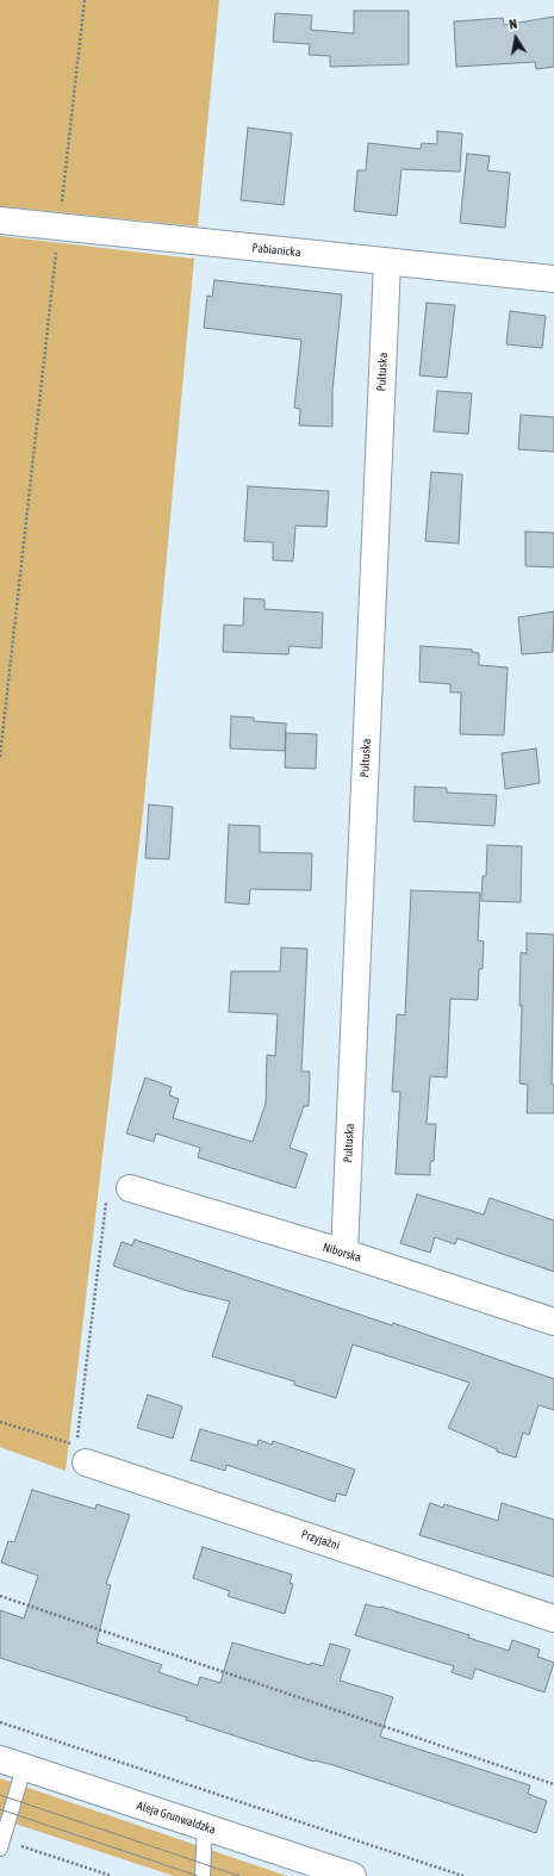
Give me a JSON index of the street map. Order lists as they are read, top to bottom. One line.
{"streets":{"street":["Pabianicka","Pułtuska","Niborska","Przyjaźni","Aleja Grunwaldzka"]},"crossings":[["Pabianicka","Pułtuska"],["Pułtuska","Niborska"]],"north":"top"}
